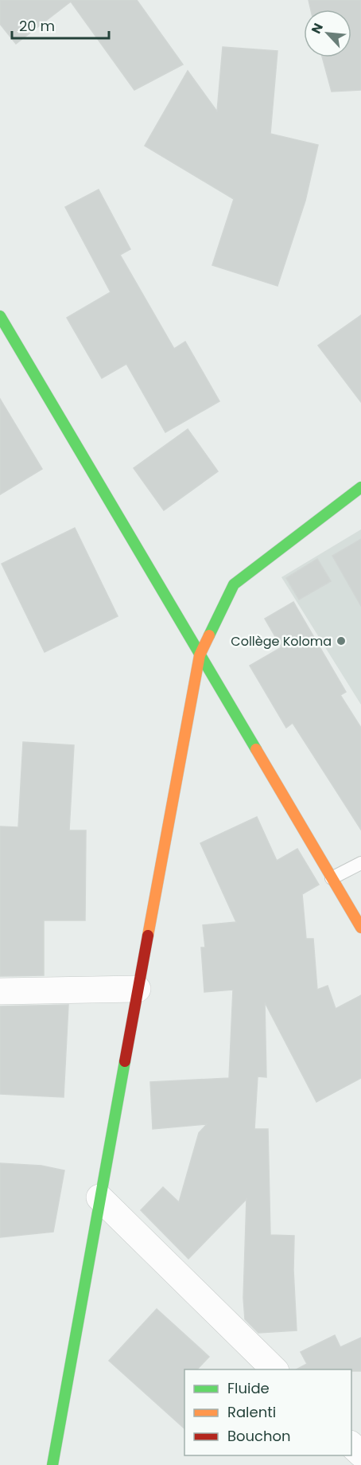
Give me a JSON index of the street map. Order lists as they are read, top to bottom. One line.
{"places":["Collège Koloma"],"legend":["Fluide","Ralenti","Bouchon"],"scale_bar":"20 m","north":"top left"}
